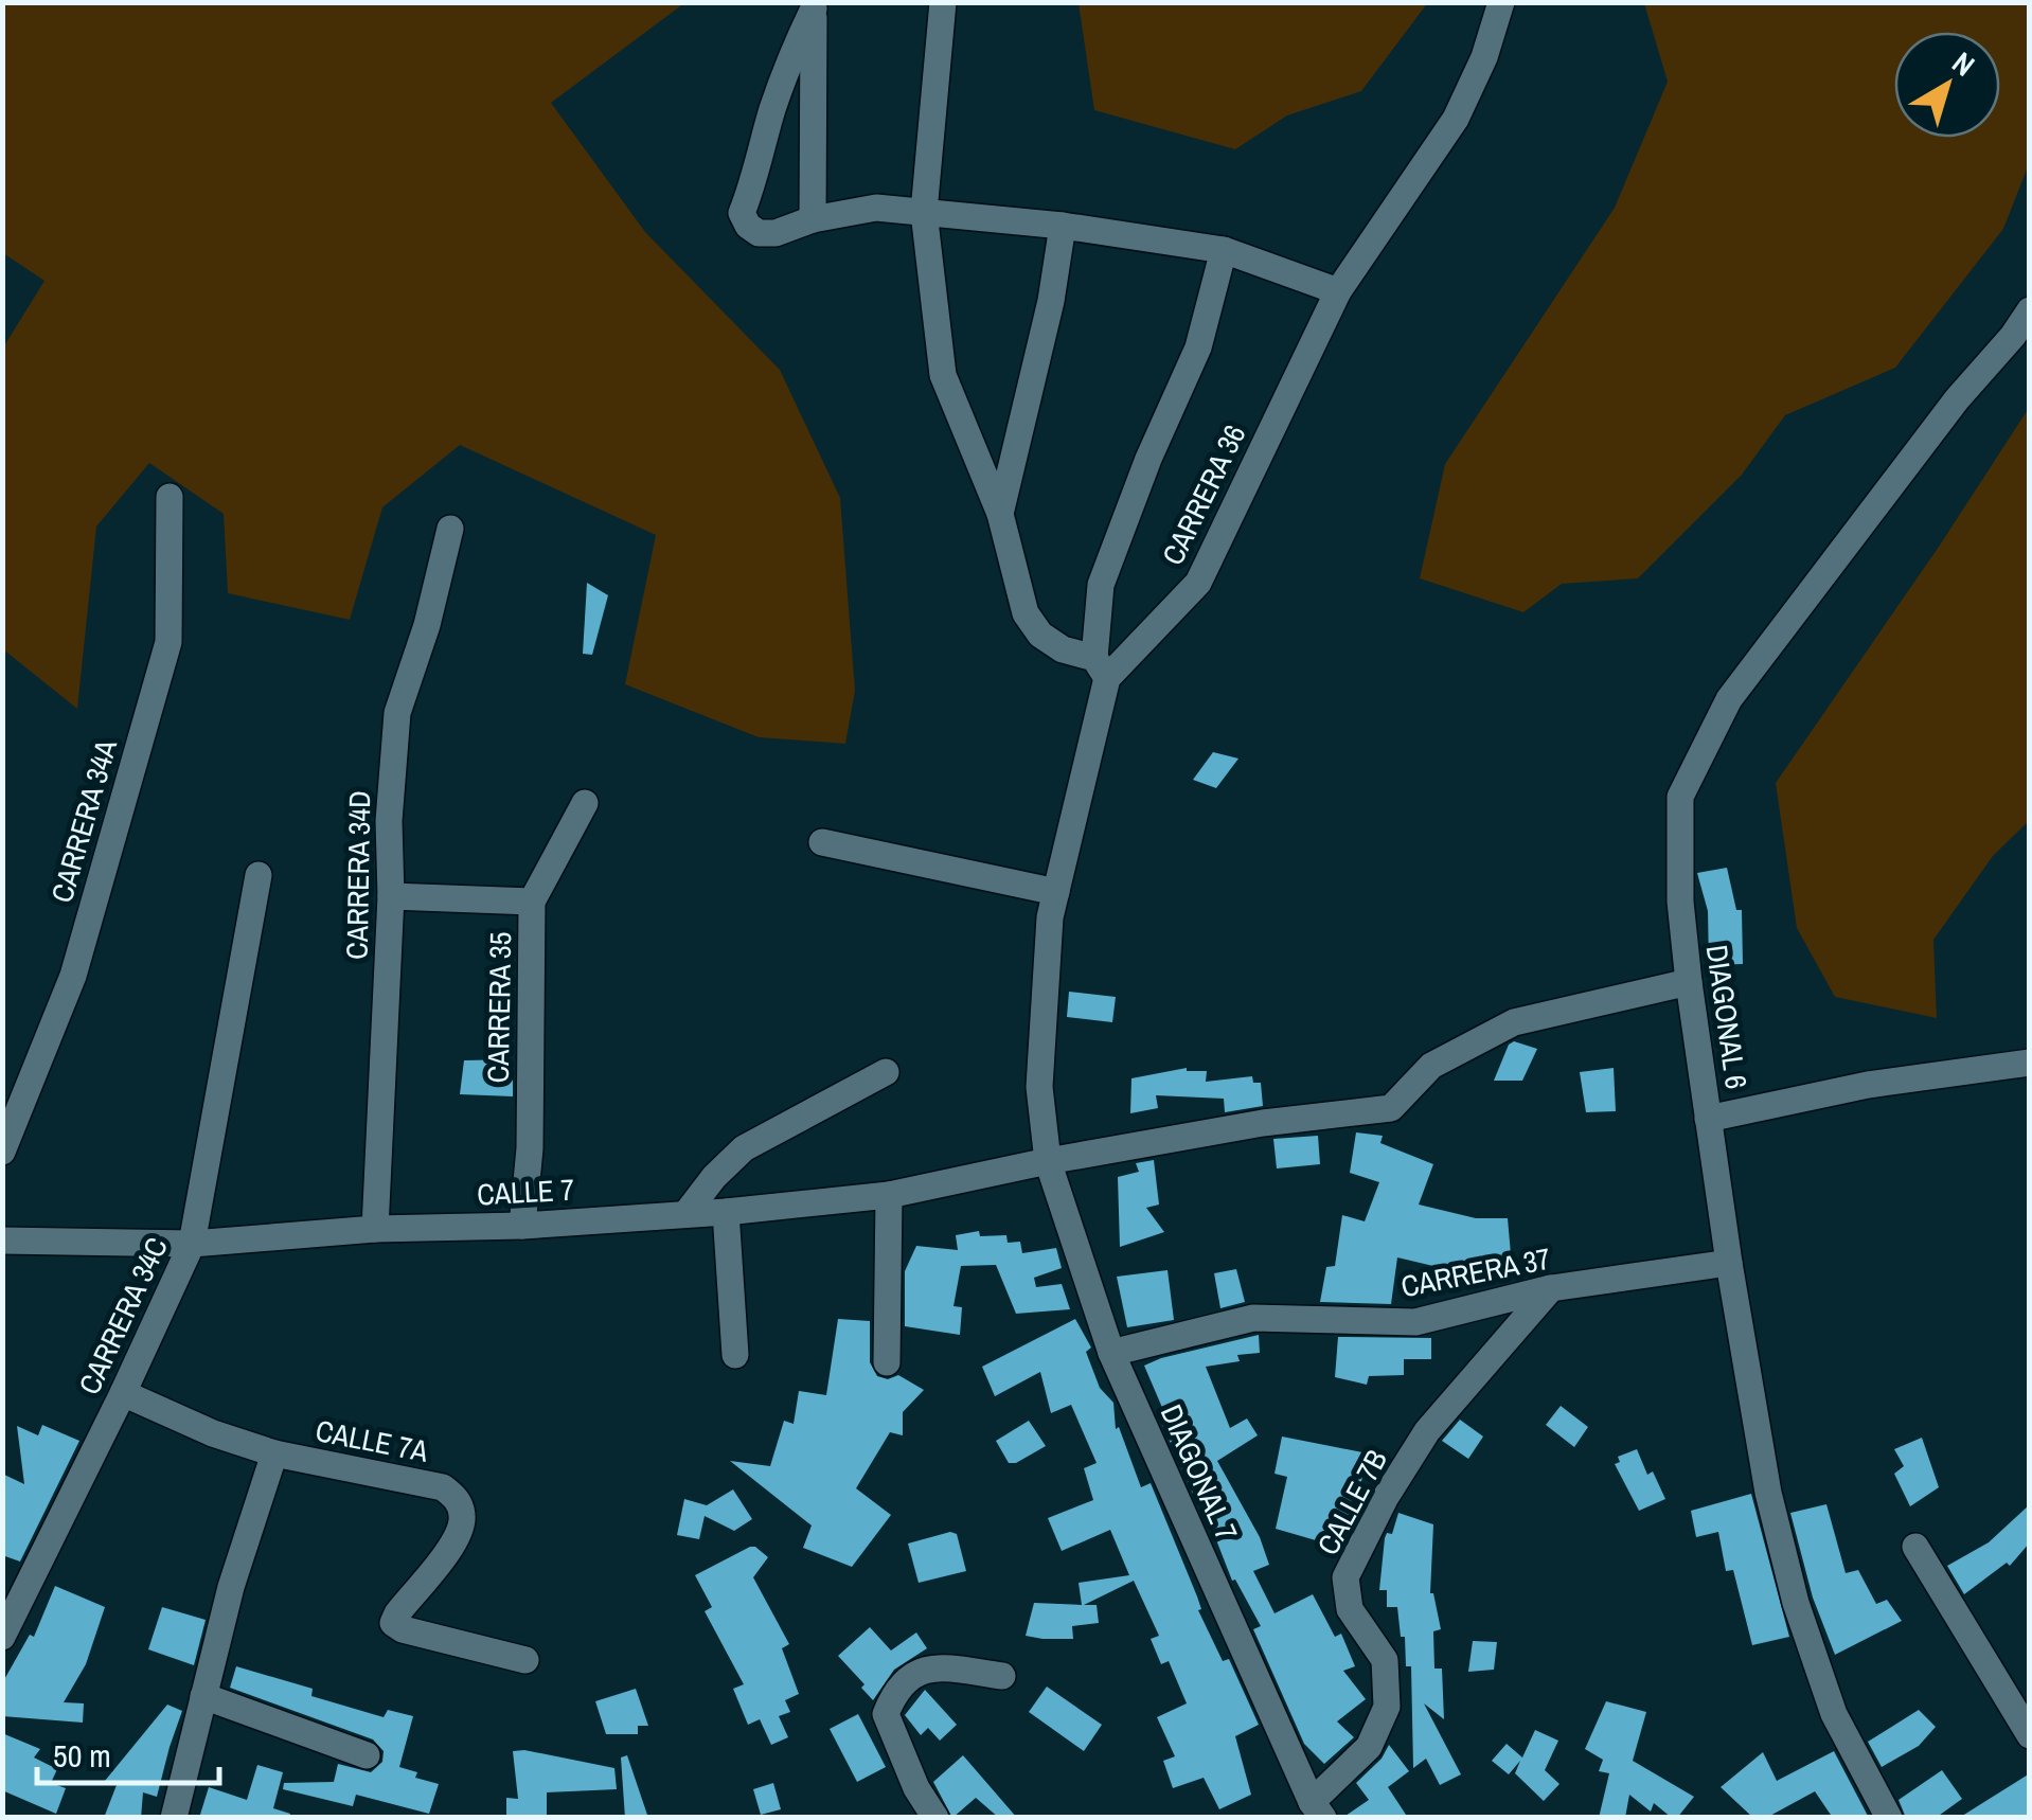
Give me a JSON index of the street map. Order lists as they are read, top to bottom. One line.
{"streets":{"street":["CARRERA 36","CARRERA 34A","CARRERA 34D","CARRERA 35","DIAGONAL 6","CALLE 7","CARRERA 37","CARRERA 34C","CALLE 7A","DIAGONAL 7","CALLE 7B"]},"crossings":[["CARRERA 34D","CALLE 7"],["CARRERA 35","CALLE 7"],["DIAGONAL 6","CALLE 7"],["DIAGONAL 6","CARRERA 37"],["CALLE 7","CARRERA 34C"],["CALLE 7","DIAGONAL 7"],["CARRERA 37","DIAGONAL 7"],["CARRERA 37","CALLE 7B"],["CARRERA 34C","CALLE 7A"],["DIAGONAL 7","CALLE 7B"]],"scale_bar":"50 m","north":"top right"}
